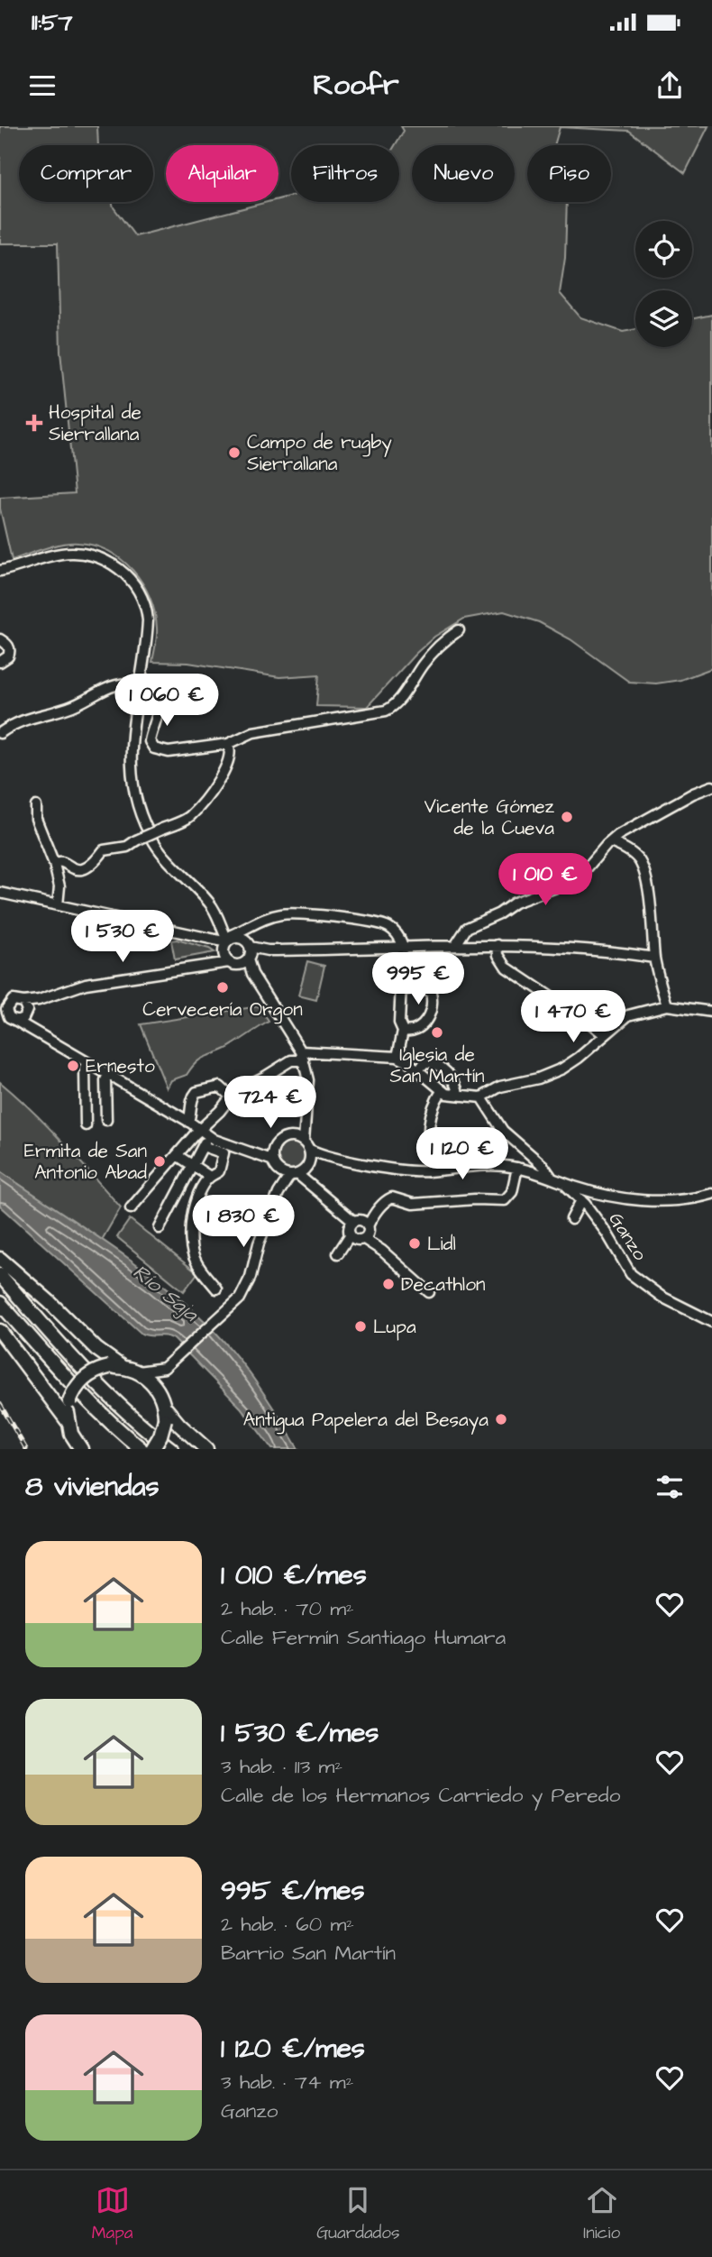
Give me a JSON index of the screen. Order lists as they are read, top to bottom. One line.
{"streets":{"street":["Ganzo"]},"water":["Río Saja"],"places":{"health":["Hospital de Sierrallana"],"other":["Campo de rugby Sierrallana","Vicente Gómez de la Cueva","Cervecería Orgon","Iglesia de San Martín","Ernesto","Ermita de San Antonio Abad","Lidl","Decathlon","Lupa","Antigua Papelera del Besaya"]},"page":{"status":"11:57","header":"Roofr","chip":["Comprar","Alquilar","Filtros","Nuevo","Piso"],"price":["1 060 €","1 010 €","1 530 €","995 €","1 470 €","724 €","1 120 €","1 830 €"],"heading":"8 viviendas","list":[{"name":"1 010 €/mes","note":"2 hab. · 70 m² · Calle Fermín Santiago Humara"},{"name":"1 530 €/mes","note":"3 hab. · 113 m² · Calle de los Hermanos Carriedo y Peredo"},{"name":"995 €/mes","note":"2 hab. · 60 m² · Barrio San Martín"},{"name":"1 120 €/mes","note":"3 hab. · 74 m² · Ganzo"}],"tabs":["Mapa","Guardados","Inicio"]}}
